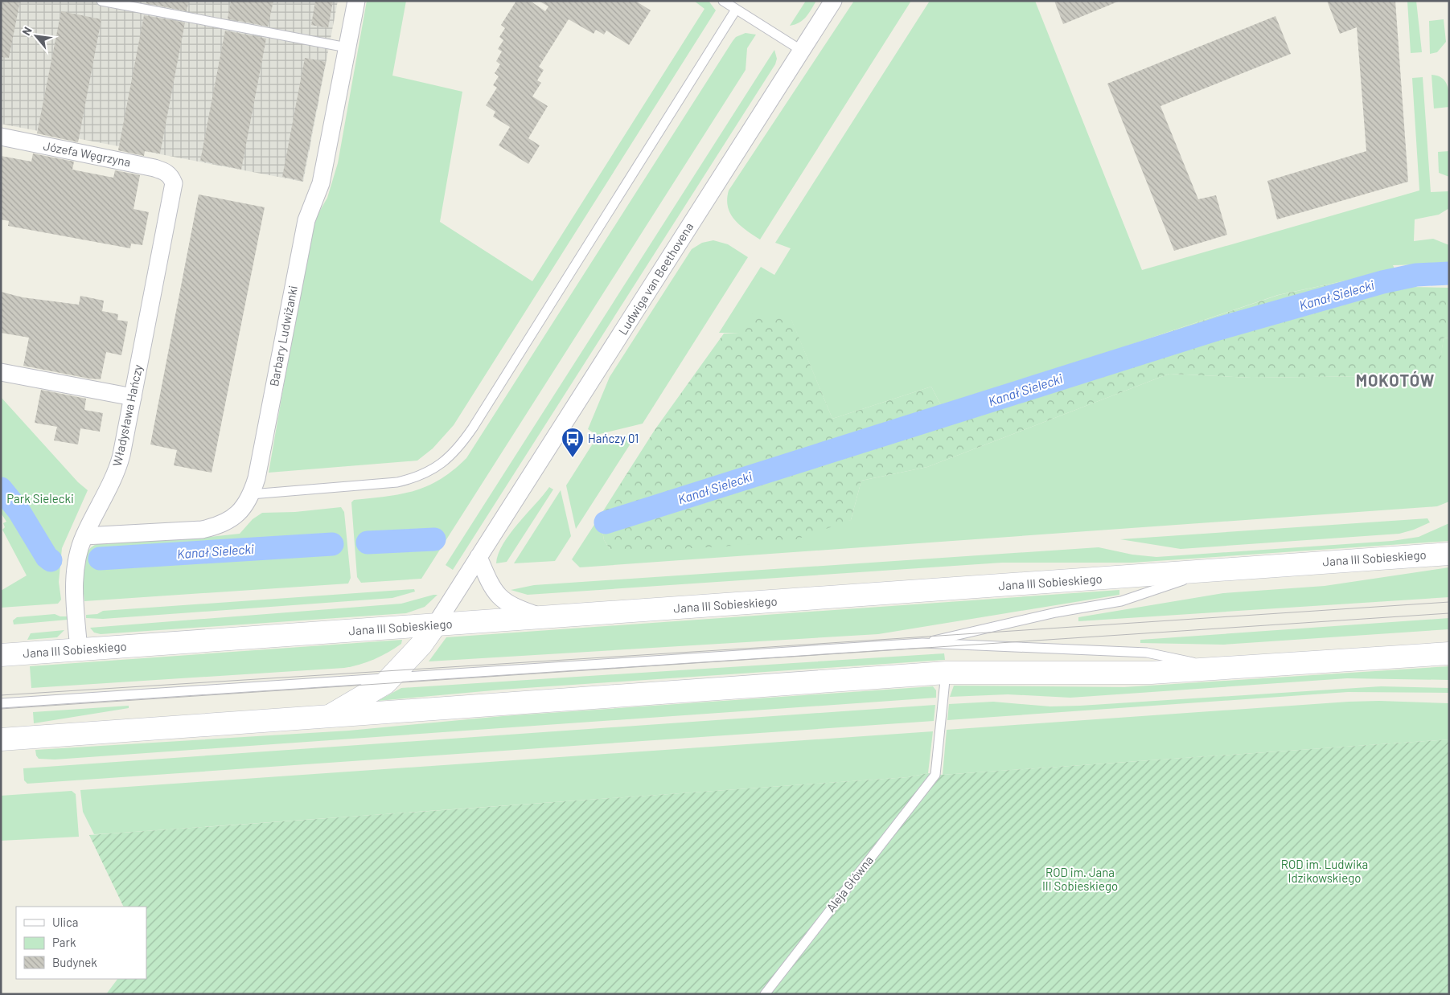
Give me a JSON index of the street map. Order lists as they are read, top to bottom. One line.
{"streets":{"main road":["Jana III Sobieskiego"],"street":["Józefa Węgrzyna","Ludwiga van Beethovena","Barbary Ludwiżanki","Władysława Hańczy"],"lane":["Aleja Główna"]},"crossings":[["Józefa Węgrzyna","Władysława Hańczy"],["Ludwiga van Beethovena","Jana III Sobieskiego"],["Barbary Ludwiżanki","Władysława Hańczy"],["Władysława Hańczy","Jana III Sobieskiego"]],"districts":["MOKOTÓW"],"water":["Kanał Sielecki"],"parks":["Park Sielecki","ROD im. Ludwika Idzikowskiego","ROD im. Jana III Sobieskiego"],"places":{"bus stop":["Hańczy 01"]},"legend":["Ulica","Park","Budynek"],"north":"top left"}
